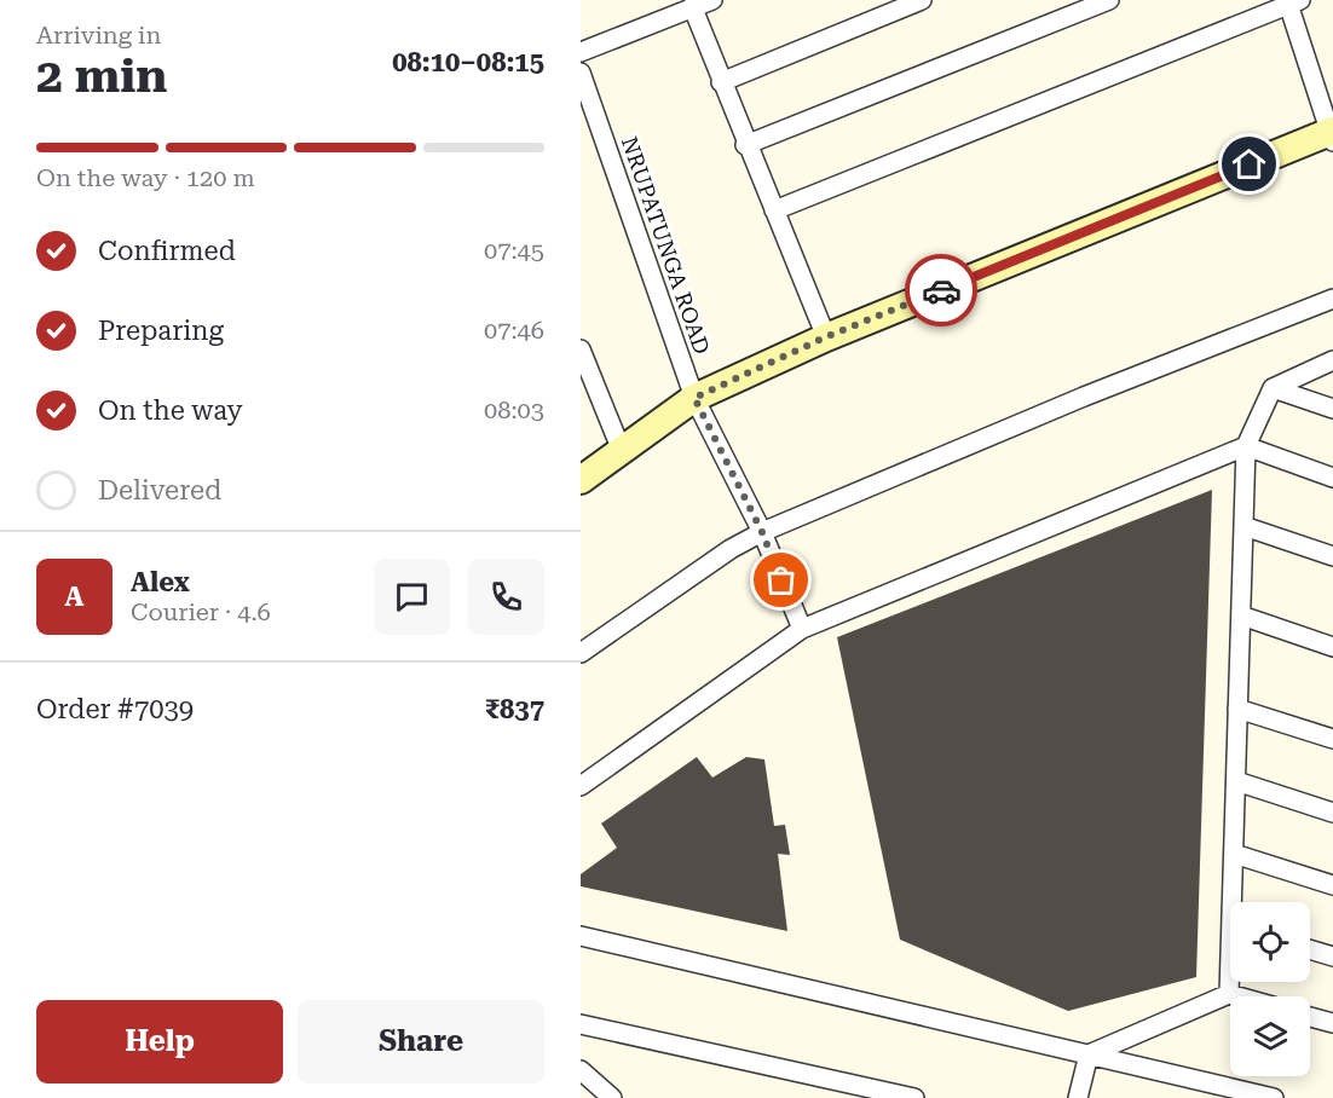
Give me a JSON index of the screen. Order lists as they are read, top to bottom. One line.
{"streets":{"street":["NRUPATUNGA ROAD"]},"page":{"heading":["2 min","Arriving in","08:10–08:15"],"panel":["Alex","Courier · 4.6","Order #7039","₹837"],"bar":"On the way · 120 m","list":[["Confirmed","07:45"],["Preparing","07:46"],["On the way","08:03"],"Delivered"],"round":"A","buttons":["Help","Share"]}}
